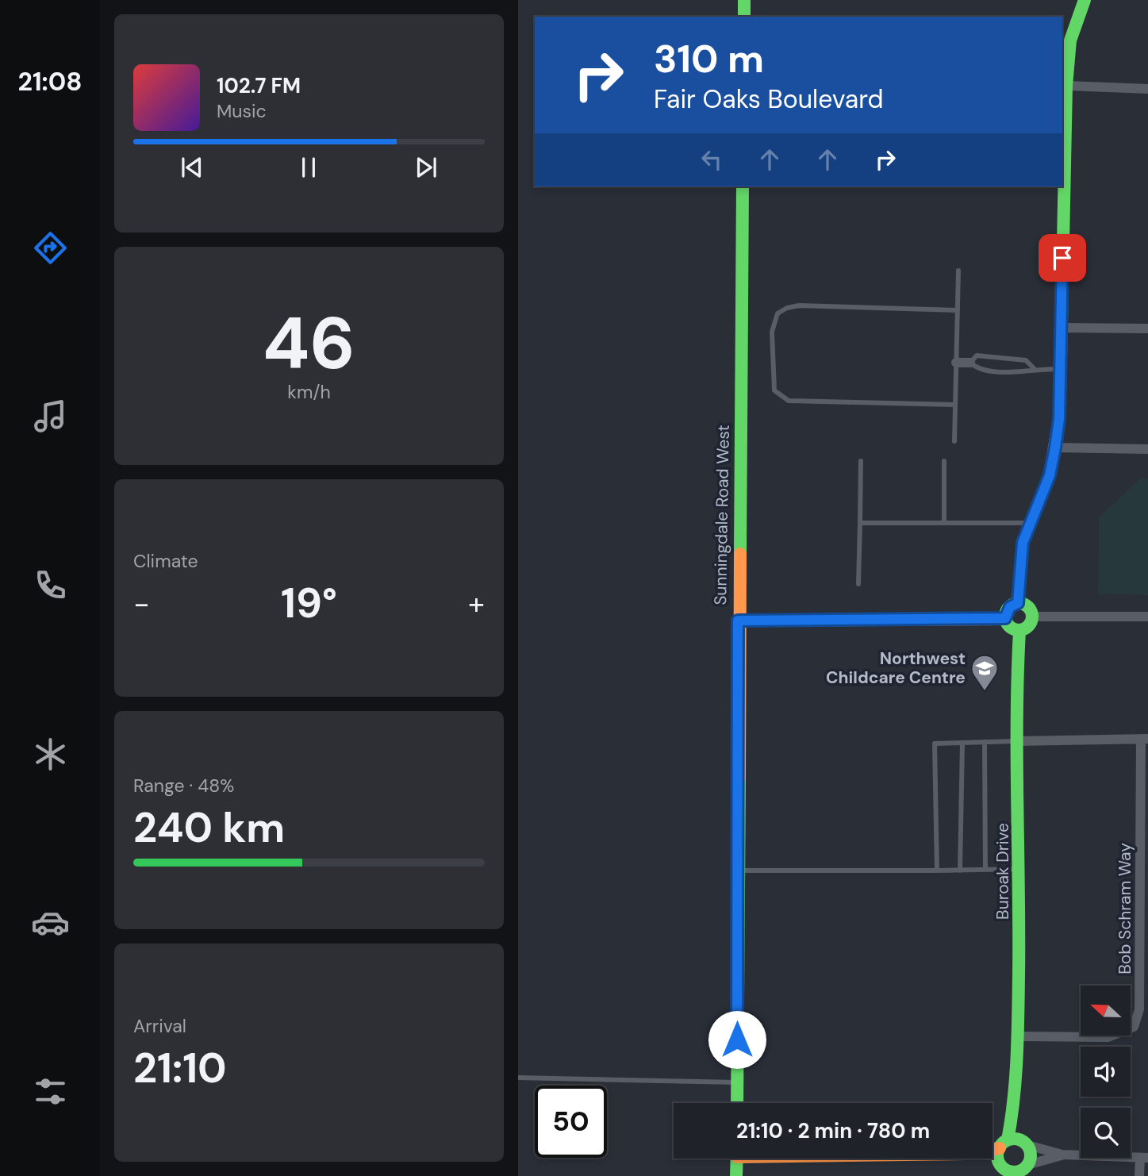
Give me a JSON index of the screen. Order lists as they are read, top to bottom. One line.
{"streets":{"street":["Sunningdale Road West","Buroak Drive","Bob Schram Way"]},"crossings":[["Buroak Drive","Bob Schram Way"]],"places":{"school or university":["Northwest Childcare Centre"]},"north":"left","page":{"tabs":"21:08","turn":["310 m","Fair Oaks Boulevard"],"song":["102.7 FM","Music"],"tile":[["46","km/h"],"Climate",["Range · 48%","240 km"],["Arrival","21:10"]],"heat":["−","19°","+"],"limit":"50","trip":"21:10 · 2 min · 780 m"}}
